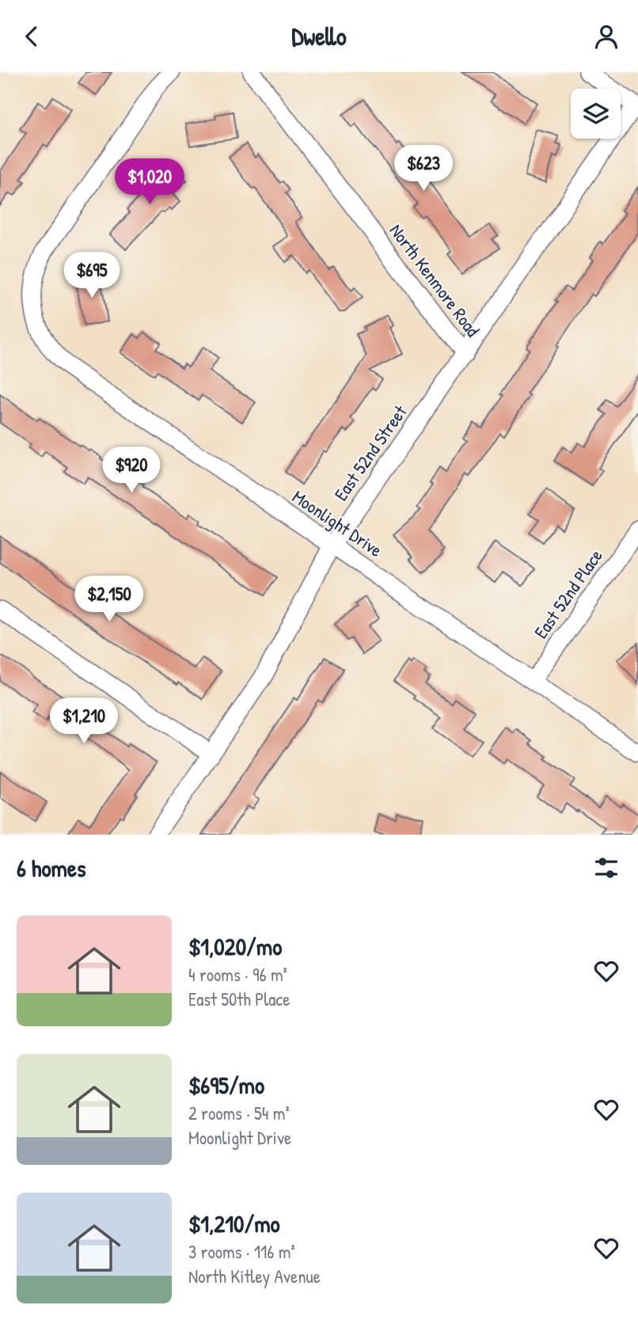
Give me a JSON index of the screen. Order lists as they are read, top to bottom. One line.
{"streets":{"street":["North Kenmore Road","East 52nd Street","Moonlight Drive","East 52nd Place"]},"crossings":[["North Kenmore Road","East 52nd Street"],["East 52nd Street","Moonlight Drive"],["Moonlight Drive","East 52nd Place"]],"page":{"header":"Dwello","price":["$623","$1,020","$695","$920","$2,150","$1,210"],"heading":"6 homes","list":[{"name":"$1,020/mo","note":"4 rooms · 96 m² · East 50th Place"},{"name":"$695/mo","note":"2 rooms · 54 m² · Moonlight Drive"},{"name":"$1,210/mo","note":"3 rooms · 116 m² · North Kitley Avenue"}]}}
